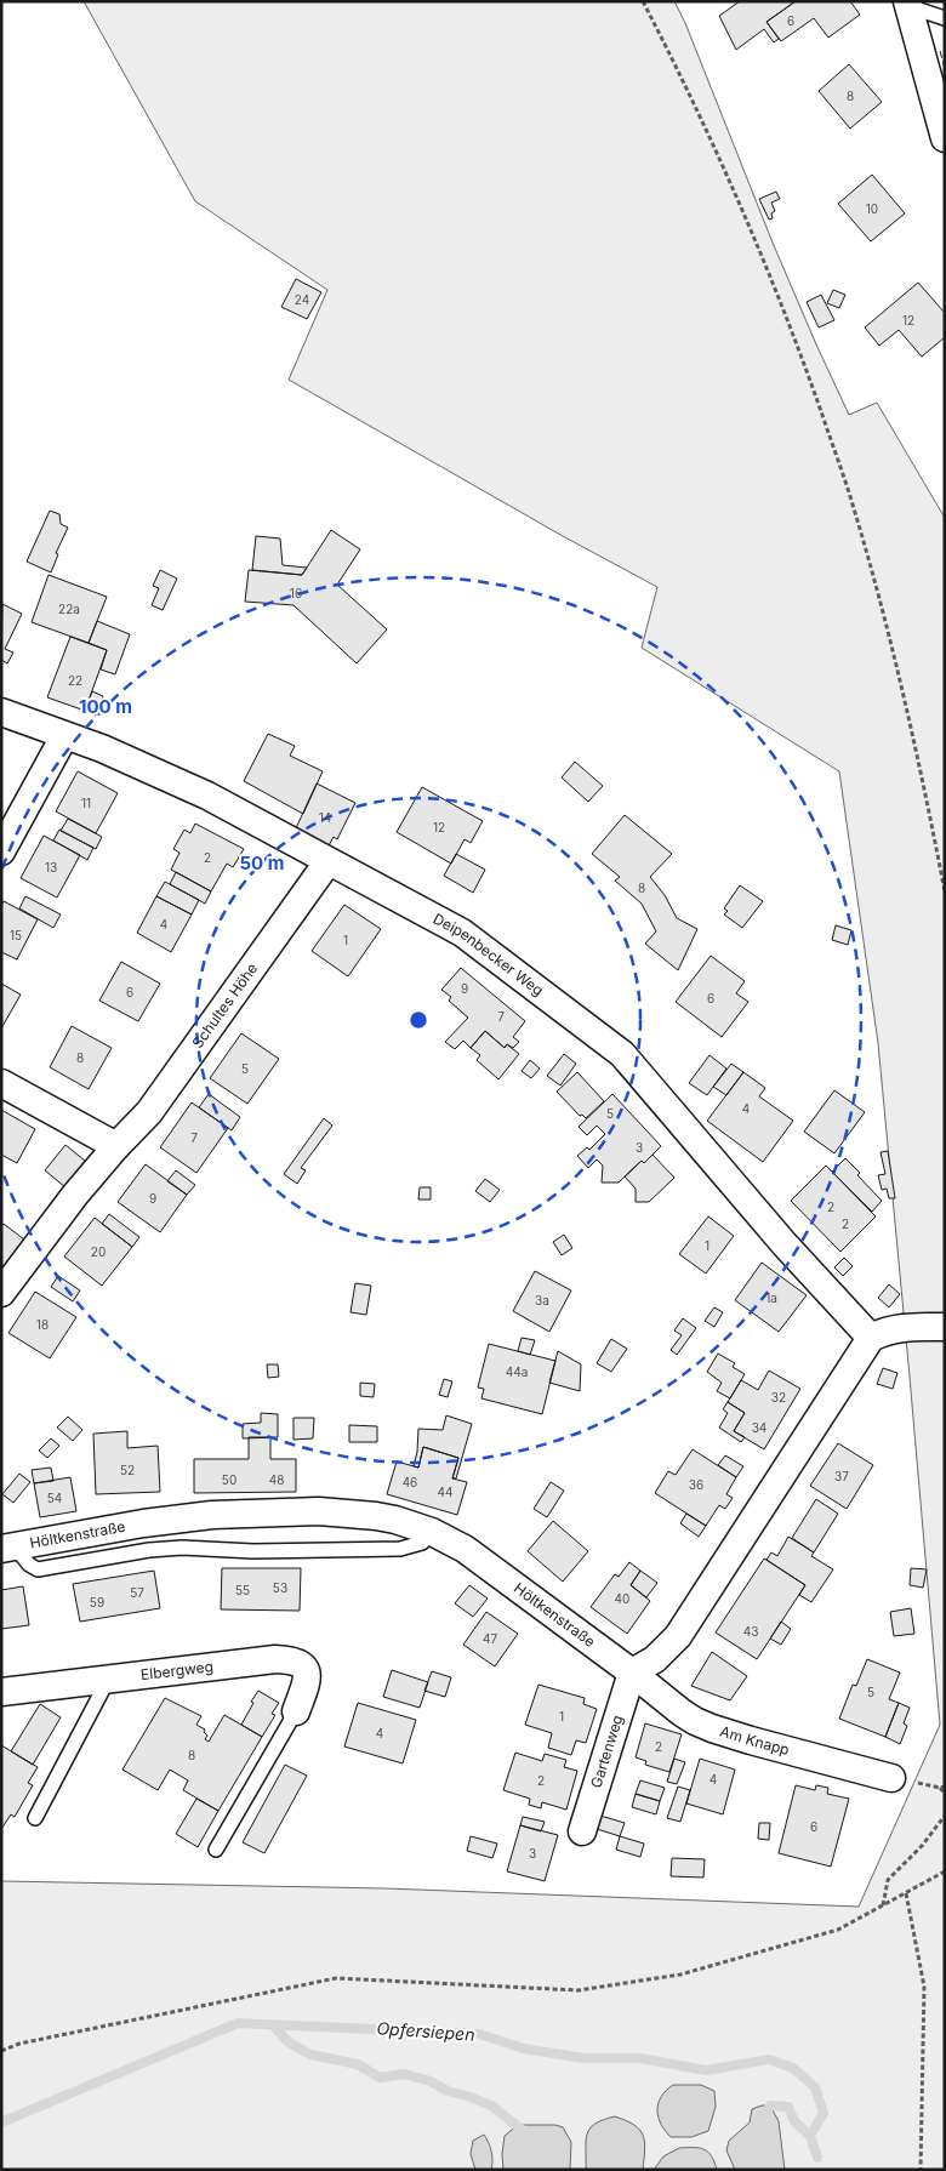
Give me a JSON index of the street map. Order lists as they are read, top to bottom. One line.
{"streets":{"street":["Deipenbecker Weg","Schultes Höhe","Höltkenstraße","Elbergweg","Am Knapp","Gartenweg"]},"crossings":[["Deipenbecker Weg","Schultes Höhe"],["Höltkenstraße","Am Knapp"],["Höltkenstraße","Gartenweg"],["Am Knapp","Gartenweg"]],"water":["Opfersiepen"],"house_numbers":["6","8","10","24","12","16","22a","22","11","14","12","2","13","8","4","15","1","9","6","6","7","8","5","4","5","7","3","9","2","2","1","20","1a","3a","18","44a","32","34","52","37","50","48","46","36","44","54","53","55","57","40","59","43","47","5","1","4","2","8","4","2","6","3"],"rings":["100 m","50 m"]}
